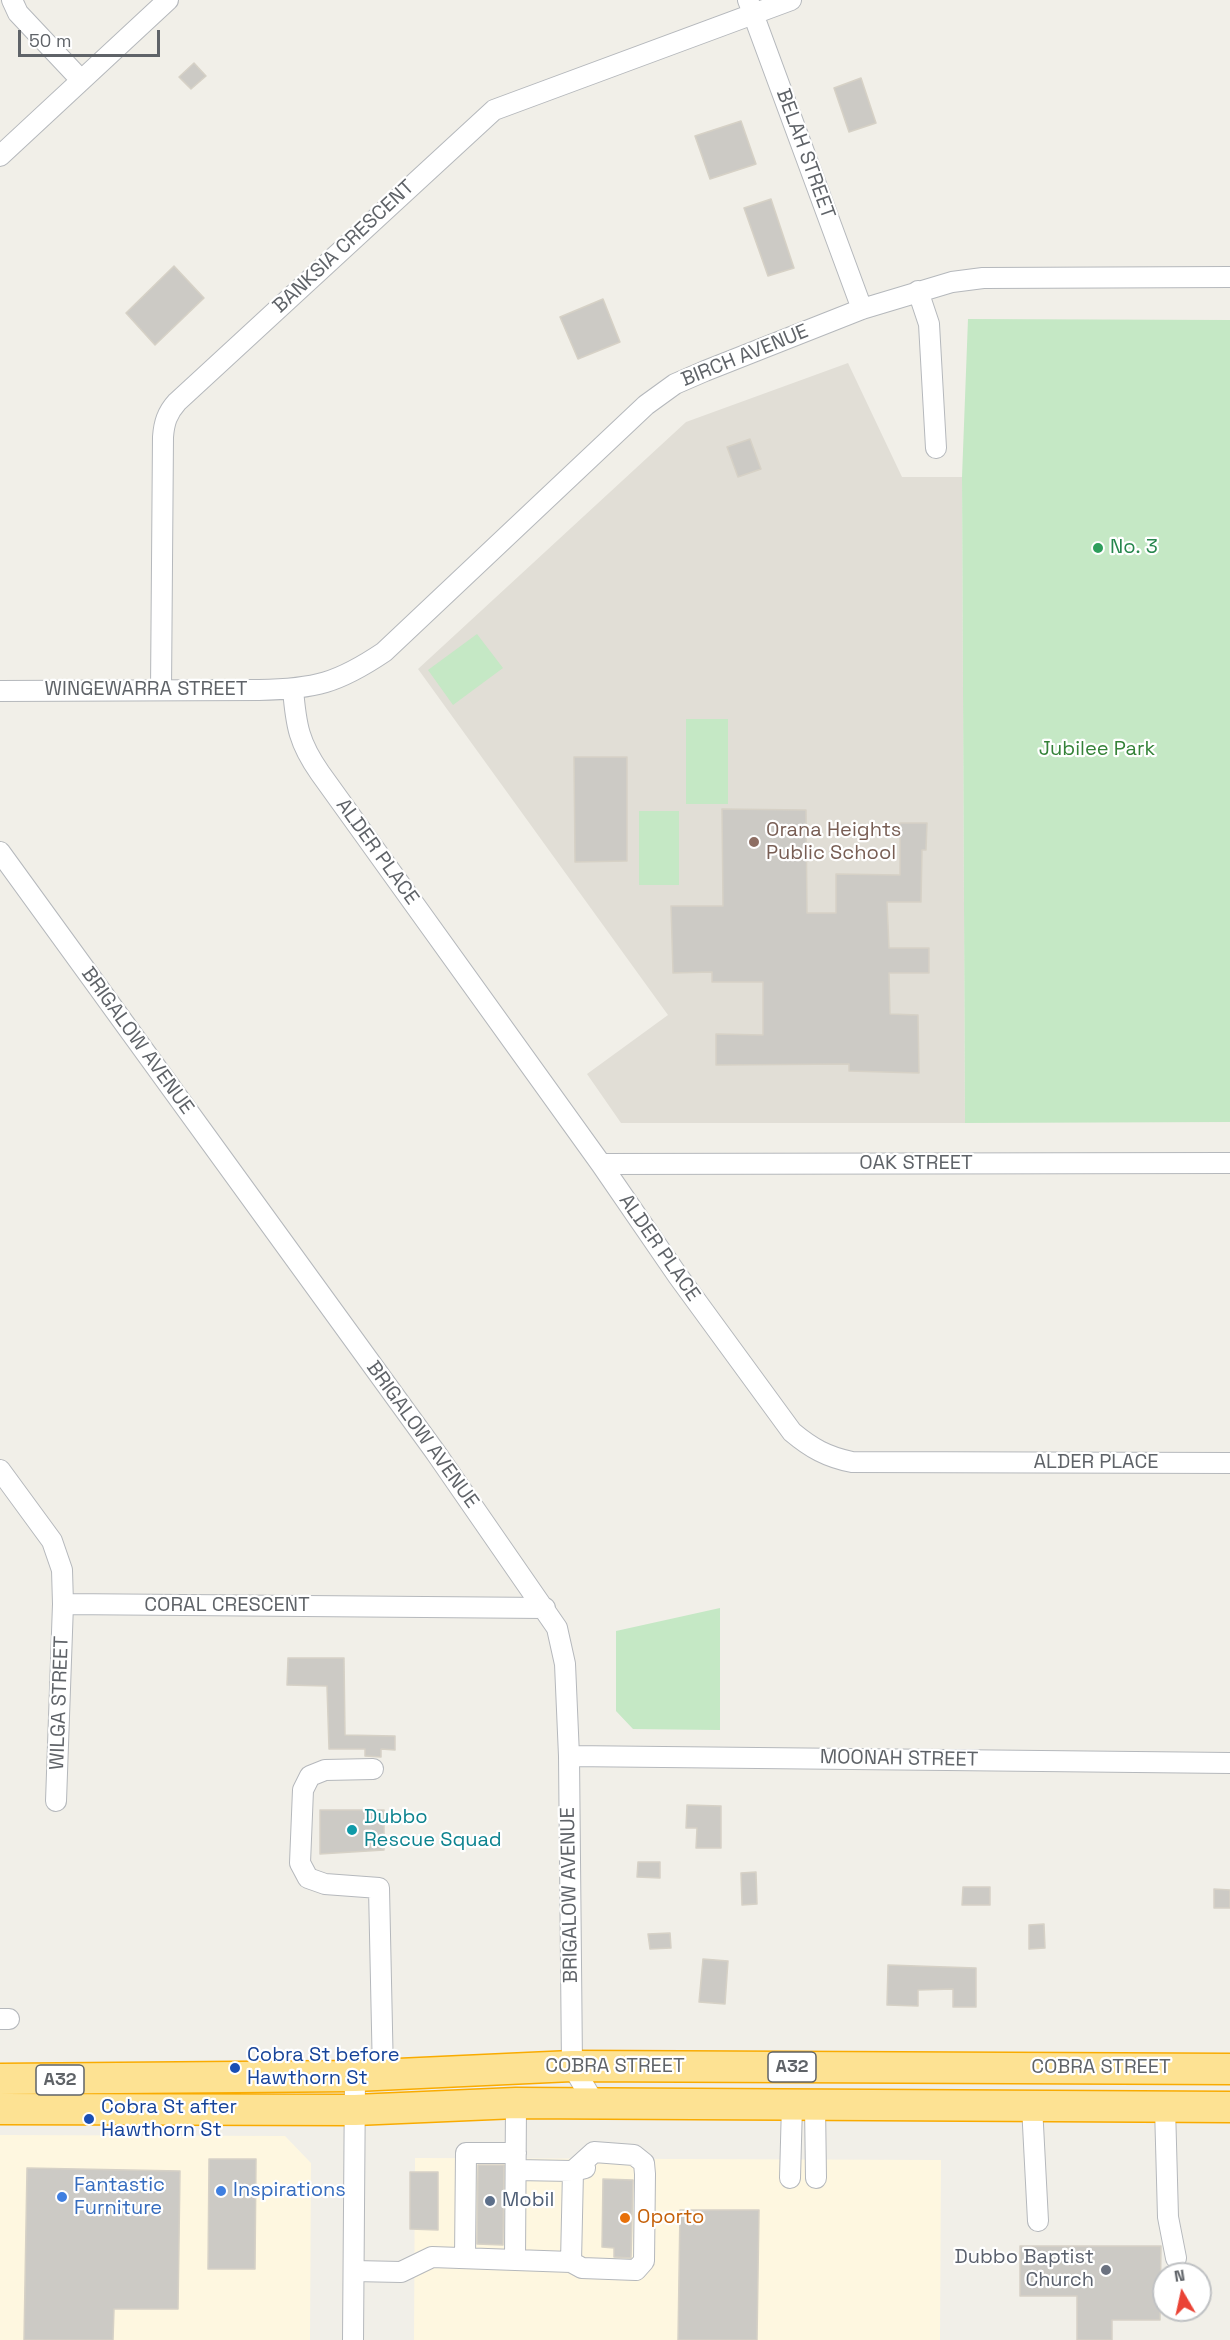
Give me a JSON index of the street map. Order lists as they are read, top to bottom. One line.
{"streets":{"highway":["COBRA STREET","A32"],"street":["BELAH STREET","BANKSIA CRESCENT","BIRCH AVENUE","WINGEWARRA STREET","ALDER PLACE","BRIGALOW AVENUE","OAK STREET","CORAL CRESCENT","WILGA STREET","MOONAH STREET"]},"crossings":[["BELAH STREET","BANKSIA CRESCENT"],["BELAH STREET","BIRCH AVENUE"],["BANKSIA CRESCENT","WINGEWARRA STREET"],["BIRCH AVENUE","WINGEWARRA STREET"],["BIRCH AVENUE","ALDER PLACE"],["WINGEWARRA STREET","ALDER PLACE"],["ALDER PLACE","OAK STREET"],["BRIGALOW AVENUE","CORAL CRESCENT"],["BRIGALOW AVENUE","MOONAH STREET"],["BRIGALOW AVENUE","COBRA STREET"],["CORAL CRESCENT","WILGA STREET"]],"parks":["Jubilee Park"],"places":["No. 3","Orana Heights Public School","Dubbo Rescue Squad","Cobra St before Hawthorn St","Cobra St after Hawthorn St","Inspirations","Fantastic Furniture","Mobil","Oporto","Dubbo Baptist Church"],"scale_bar":"50 m","north":"top"}
